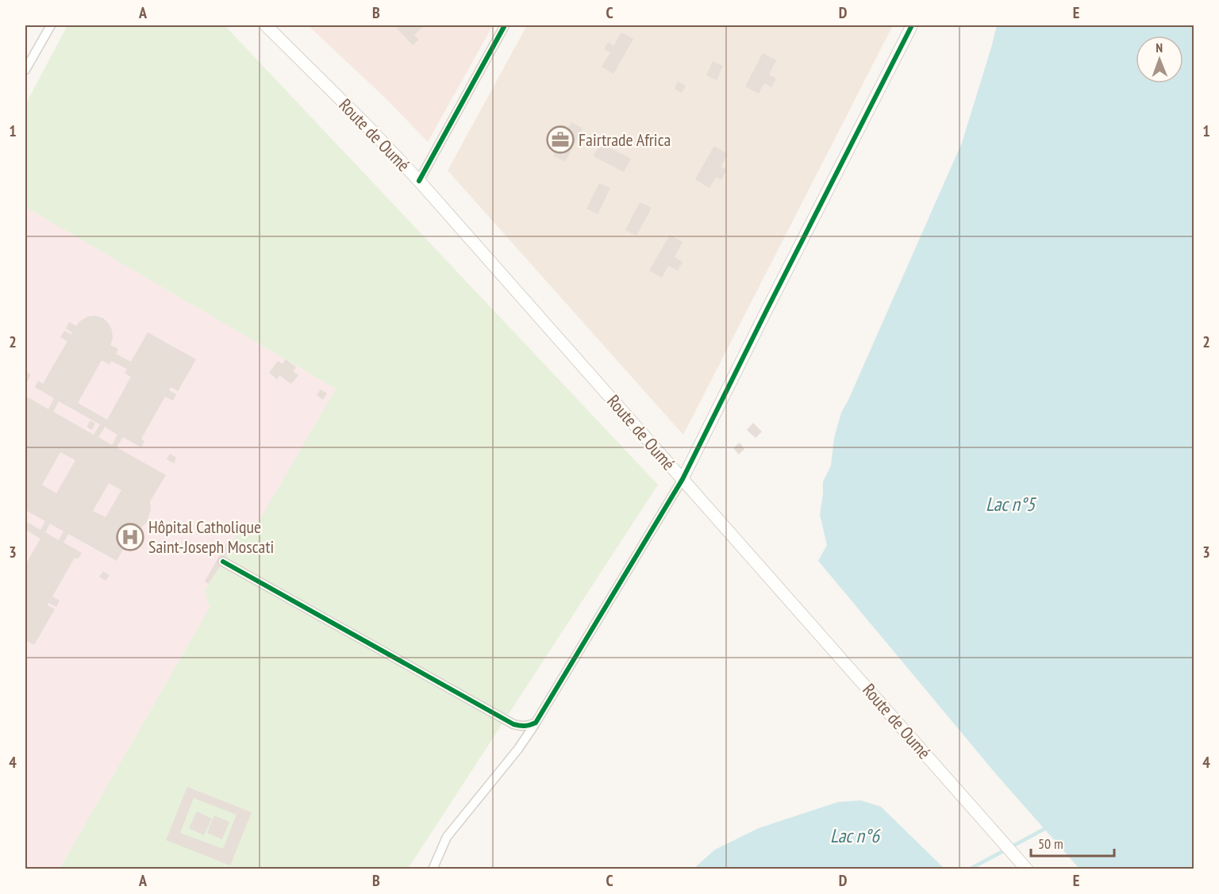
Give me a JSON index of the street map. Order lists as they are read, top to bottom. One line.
{"streets":{"main road":["Route de Oumé"]},"water":["Lac n°5","Lac n°6"],"places":{"office":["Fairtrade Africa"],"hospital":["Hôpital Catholique Saint-Joseph Moscati"]},"scale_bar":"50 m","north":"top","grid":{"columns":["A","B","C","D","E"],"rows":["1","2","3","4"]}}
